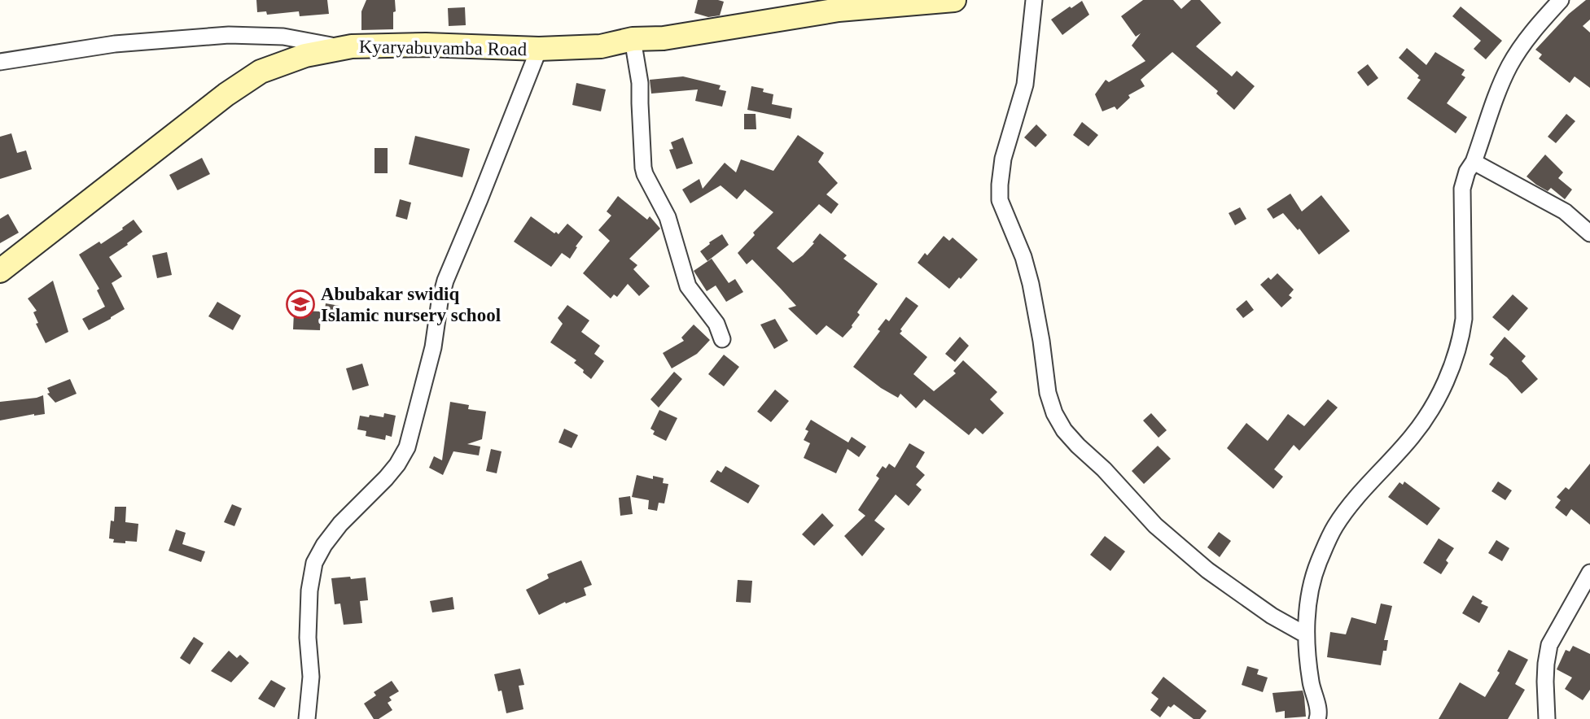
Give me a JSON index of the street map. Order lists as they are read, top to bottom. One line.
{"streets":{"street":["Kyaryabuyamba Road"]},"places":{"school or university":["Abubakar swidiq Islamic nursery school"]}}
